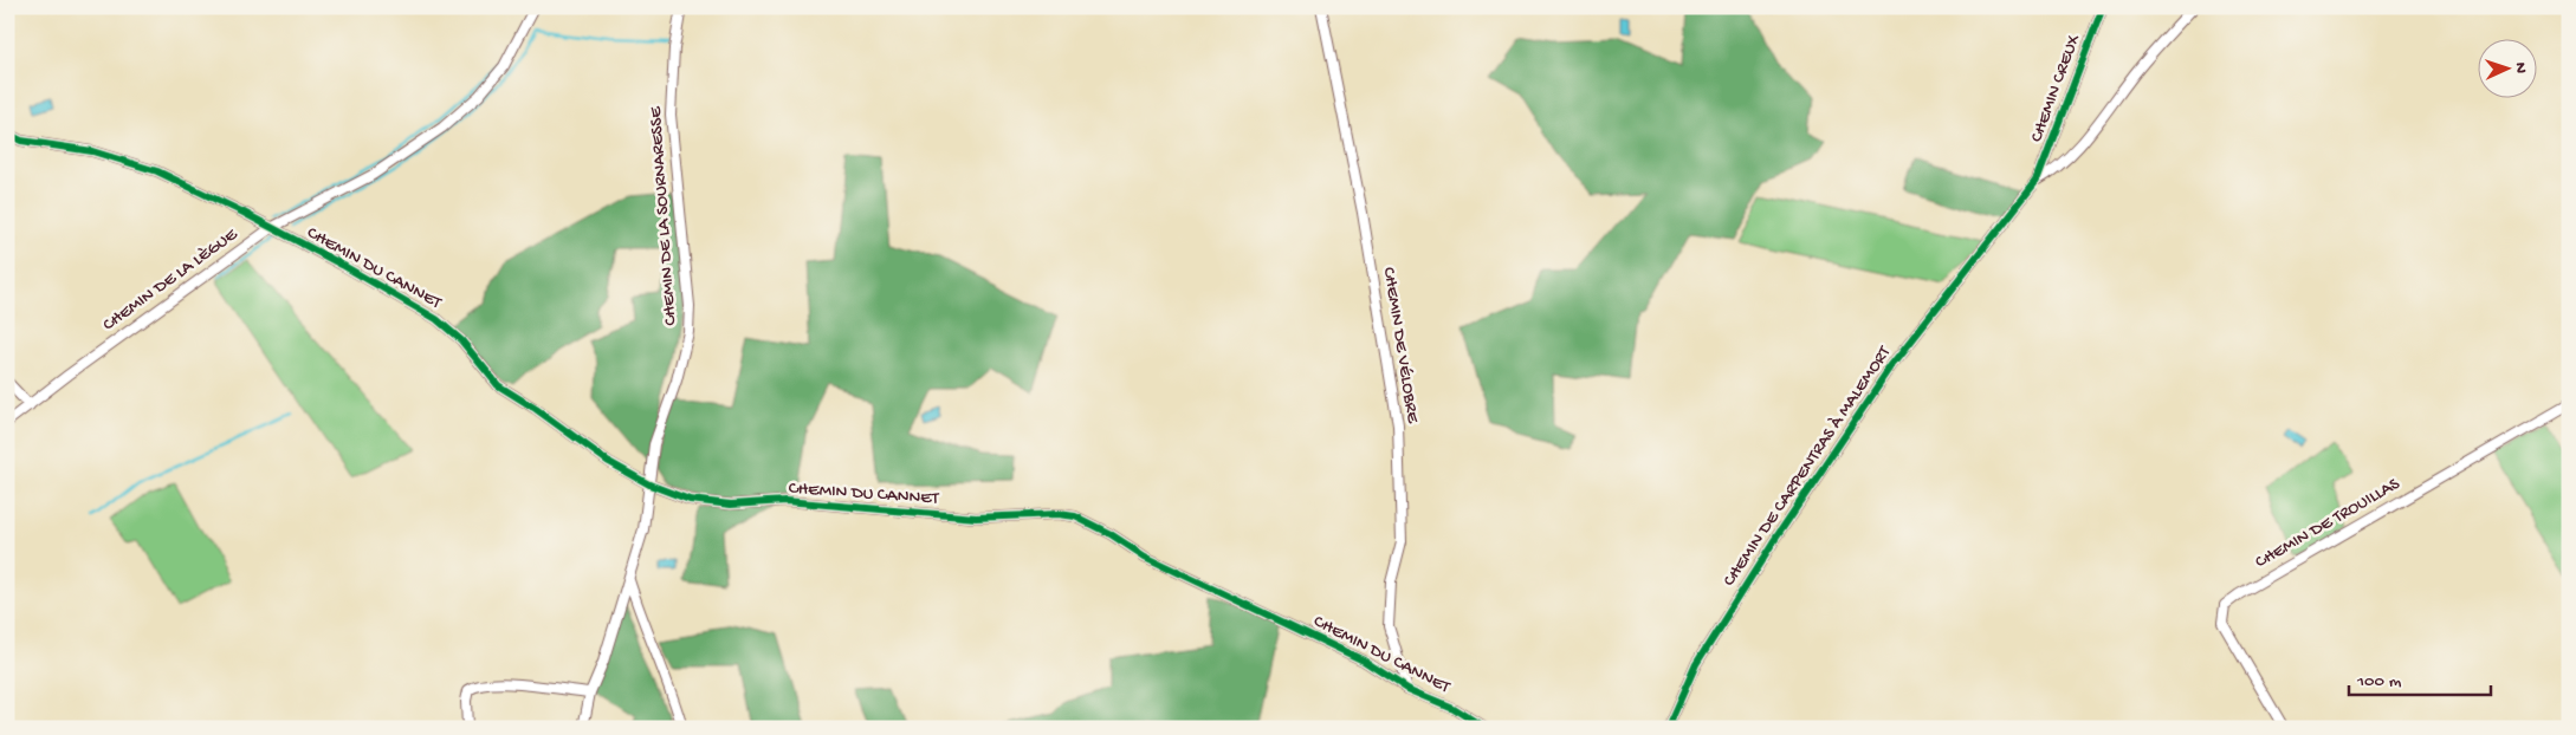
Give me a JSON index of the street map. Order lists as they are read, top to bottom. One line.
{"streets":{"street":["CHEMIN CREUX","CHEMIN DE LA SOURNARESSE","CHEMIN DU CANNET","CHEMIN DE LA LÈGUE","CHEMIN DE VÉLOBRE","CHEMIN DE CARPENTRAS À MALEMORT","CHEMIN DE TROUILLAS"]},"crossings":[["CHEMIN CREUX","CHEMIN DE CARPENTRAS À MALEMORT"],["CHEMIN DE LA SOURNARESSE","CHEMIN DU CANNET"],["CHEMIN DU CANNET","CHEMIN DE LA LÈGUE"],["CHEMIN DU CANNET","CHEMIN DE VÉLOBRE"]],"scale_bar":"100 m","north":"right"}
